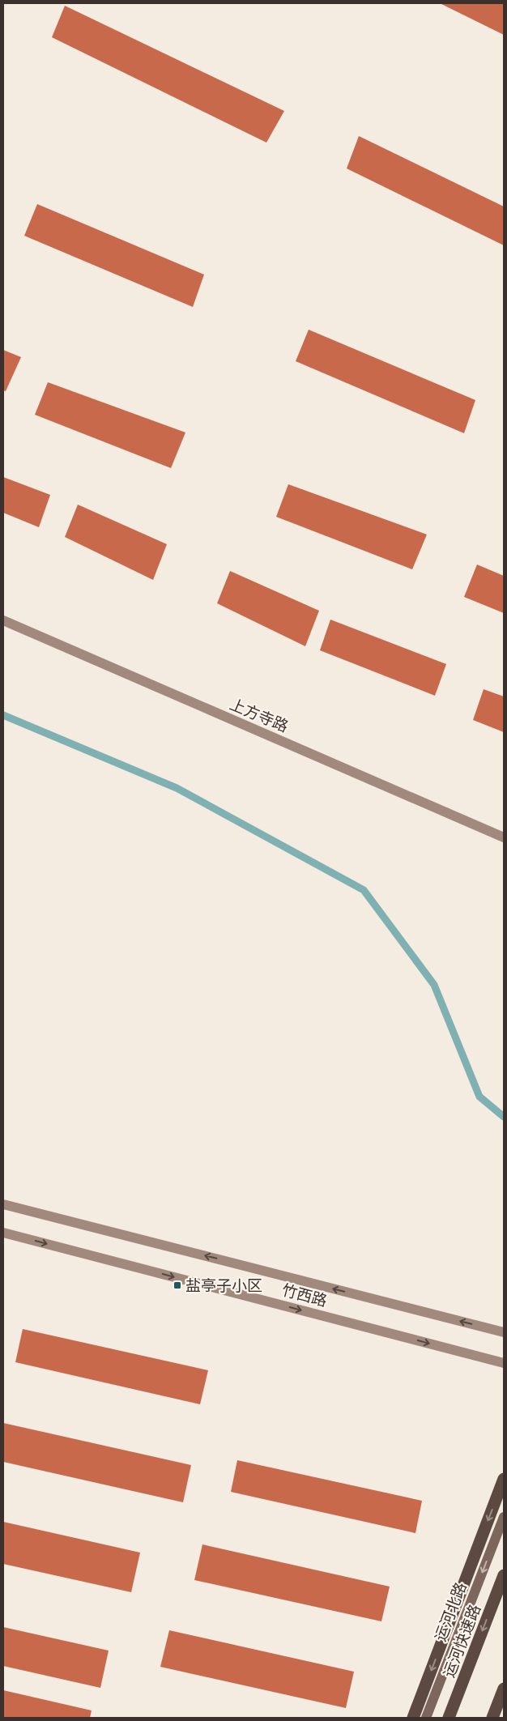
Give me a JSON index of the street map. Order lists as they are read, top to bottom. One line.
{"streets":{"highway":["运河快速路"],"main road":["上方寺路","竹西路","运河北路"]},"one_way":["运河北路"],"places":{"transit":["盐亭子小区"]}}
